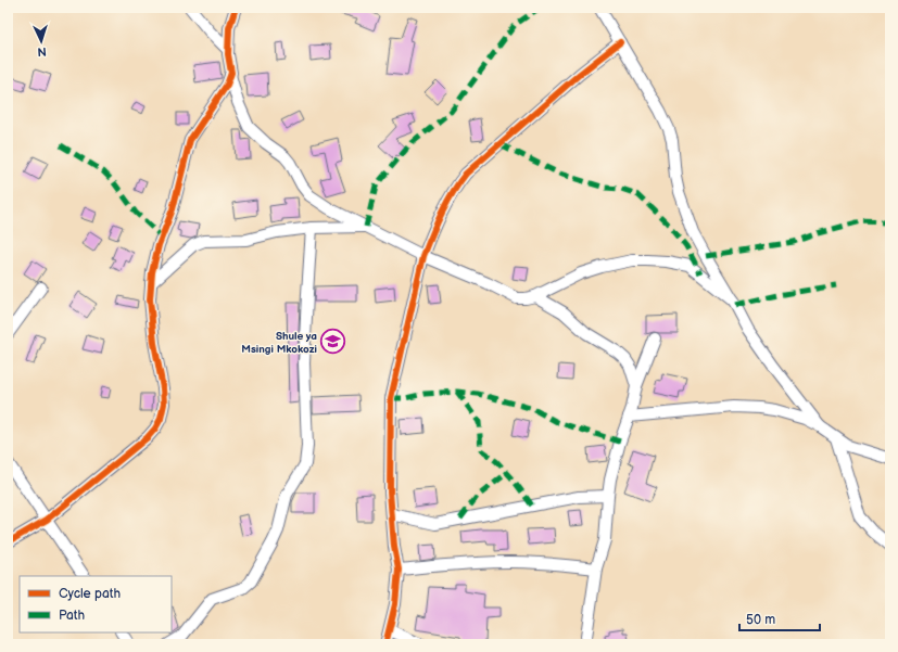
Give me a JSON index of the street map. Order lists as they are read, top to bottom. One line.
{"places":{"school or university":["Shule ya Msingi Mkokozi"]},"legend":["Cycle path","Path"],"scale_bar":"50 m","north":"bottom"}
